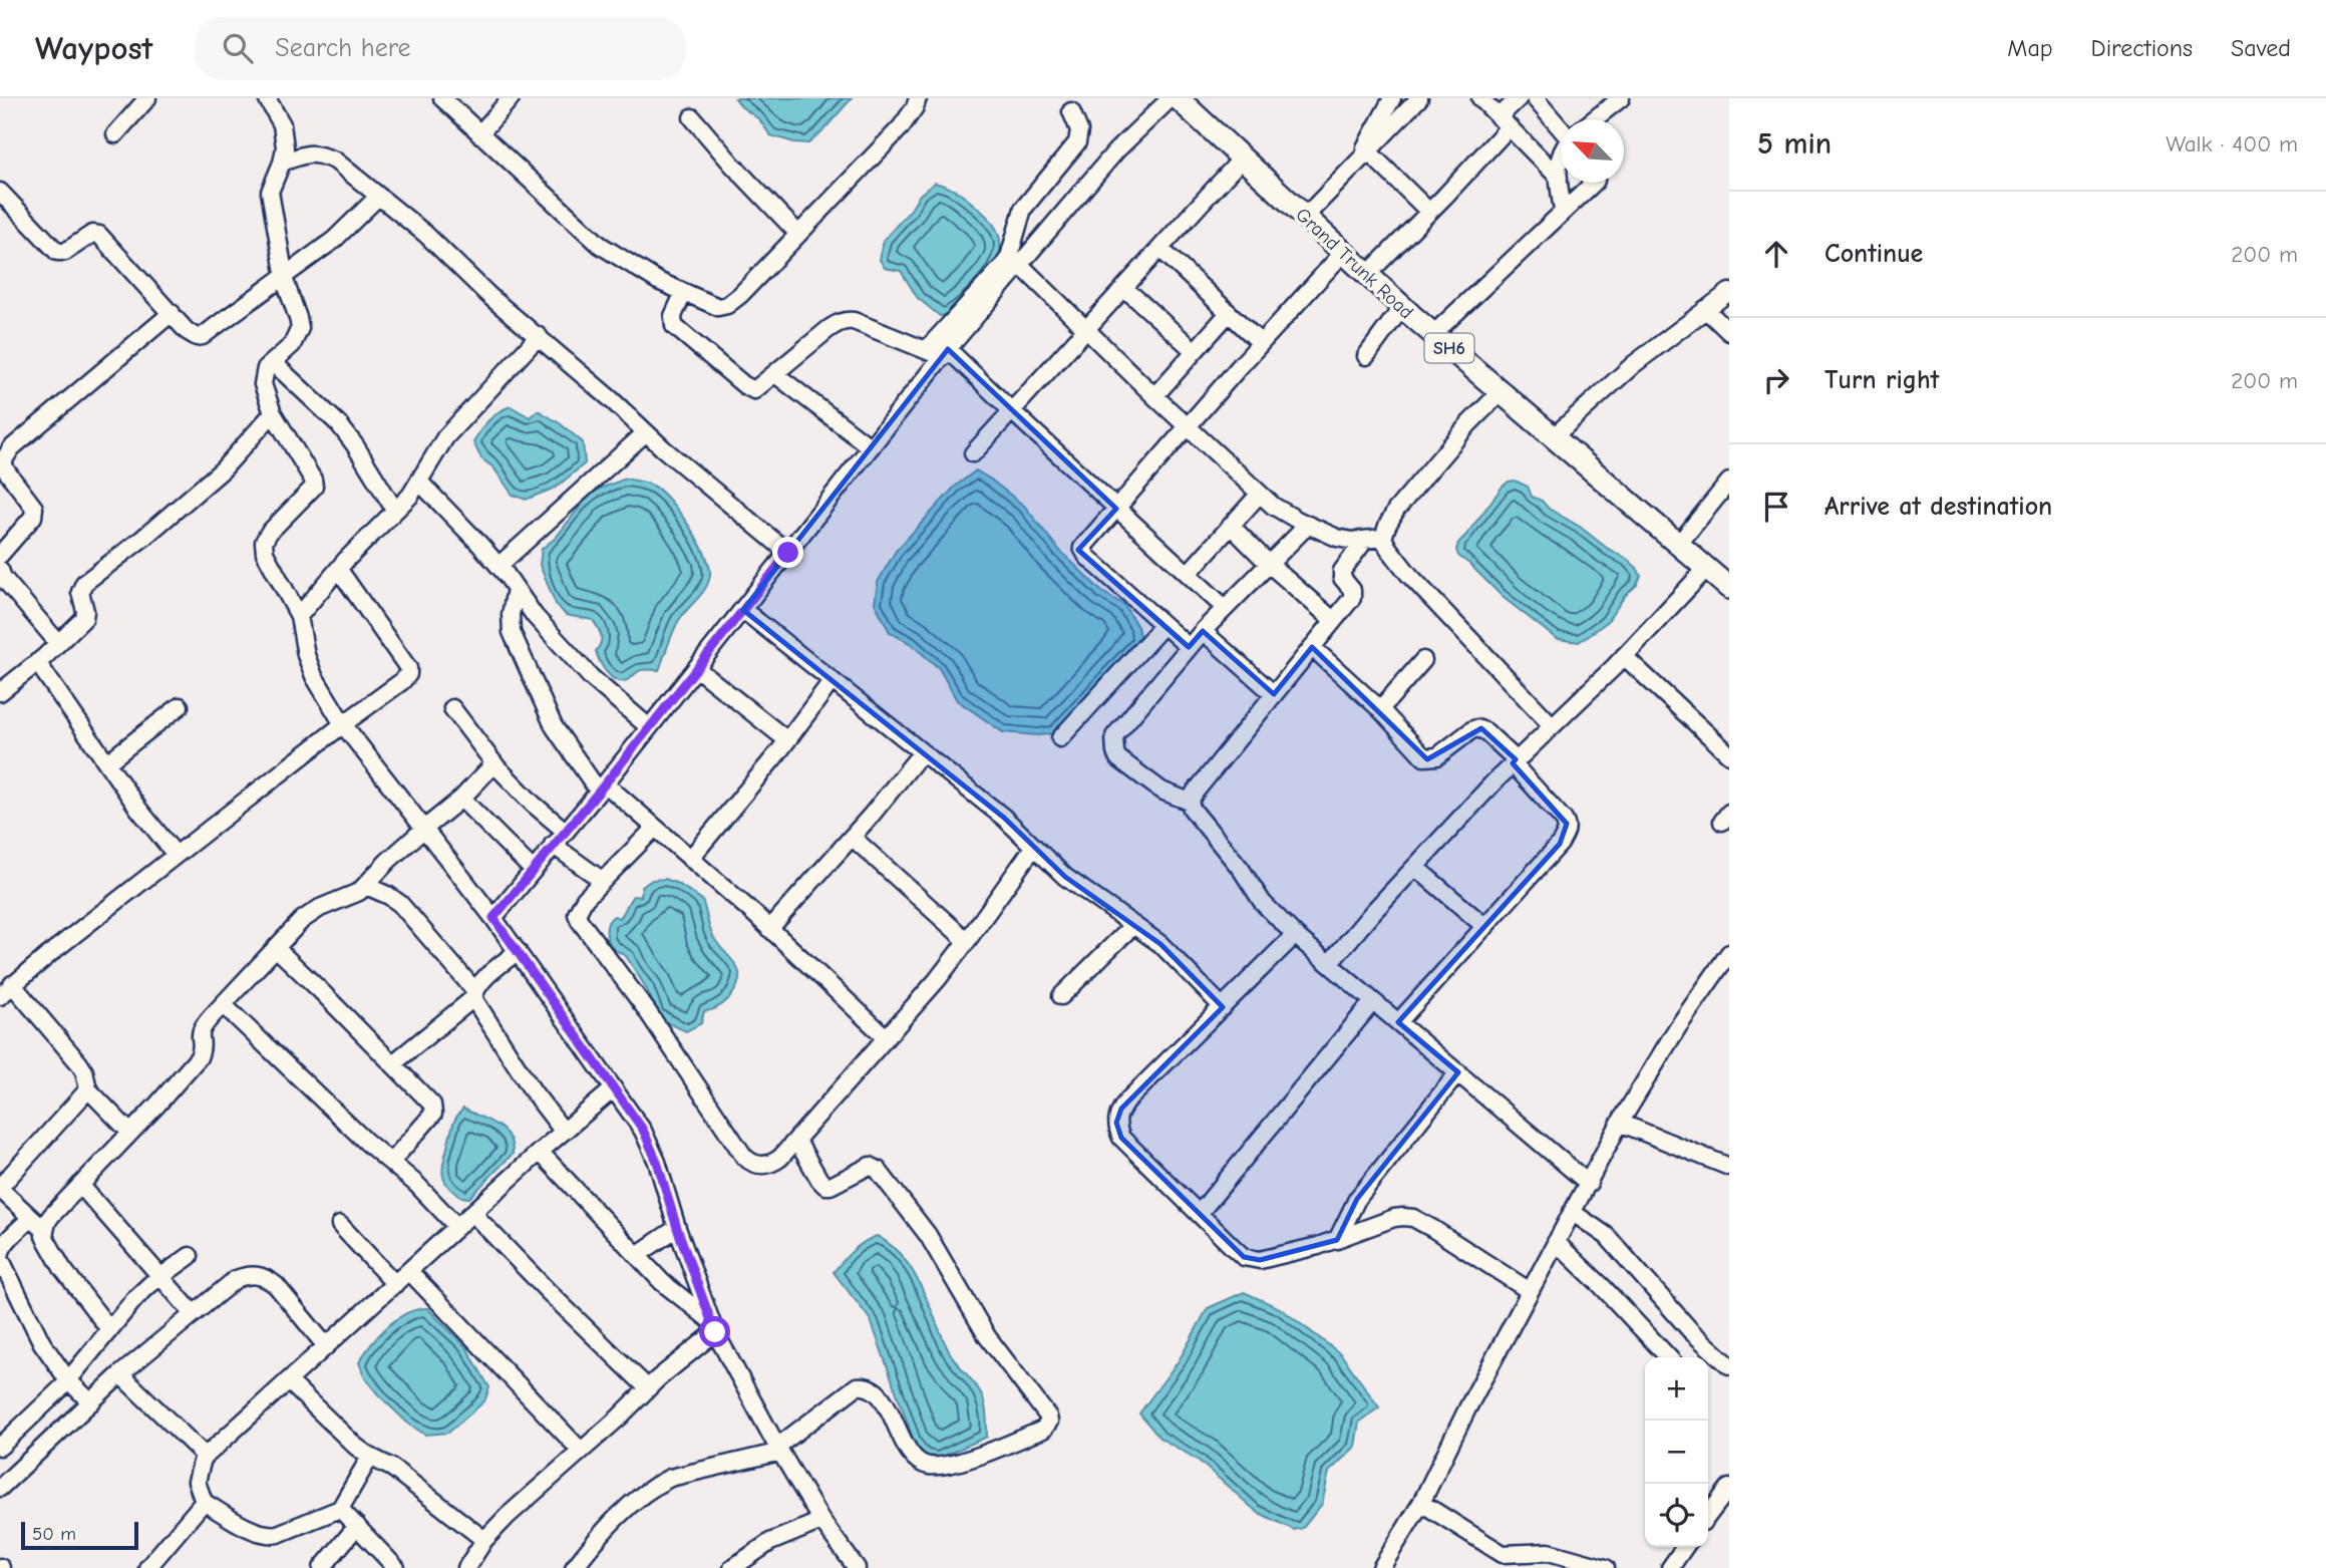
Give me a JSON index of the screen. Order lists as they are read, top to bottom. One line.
{"streets":{"main road":["Grand Trunk Road","SH6"]},"scale_bar":"50 m","north":"top left","page":{"header":"Waypost","search":"Search here","nav":["Map","Directions","Saved"],"heading":["5 min","Walk · 400 m"],"list":[["Continue","200 m"],["Turn right","200 m"],"Arrive at destination"],"map_buttons":["+","−"],"scale":"50 m"}}
